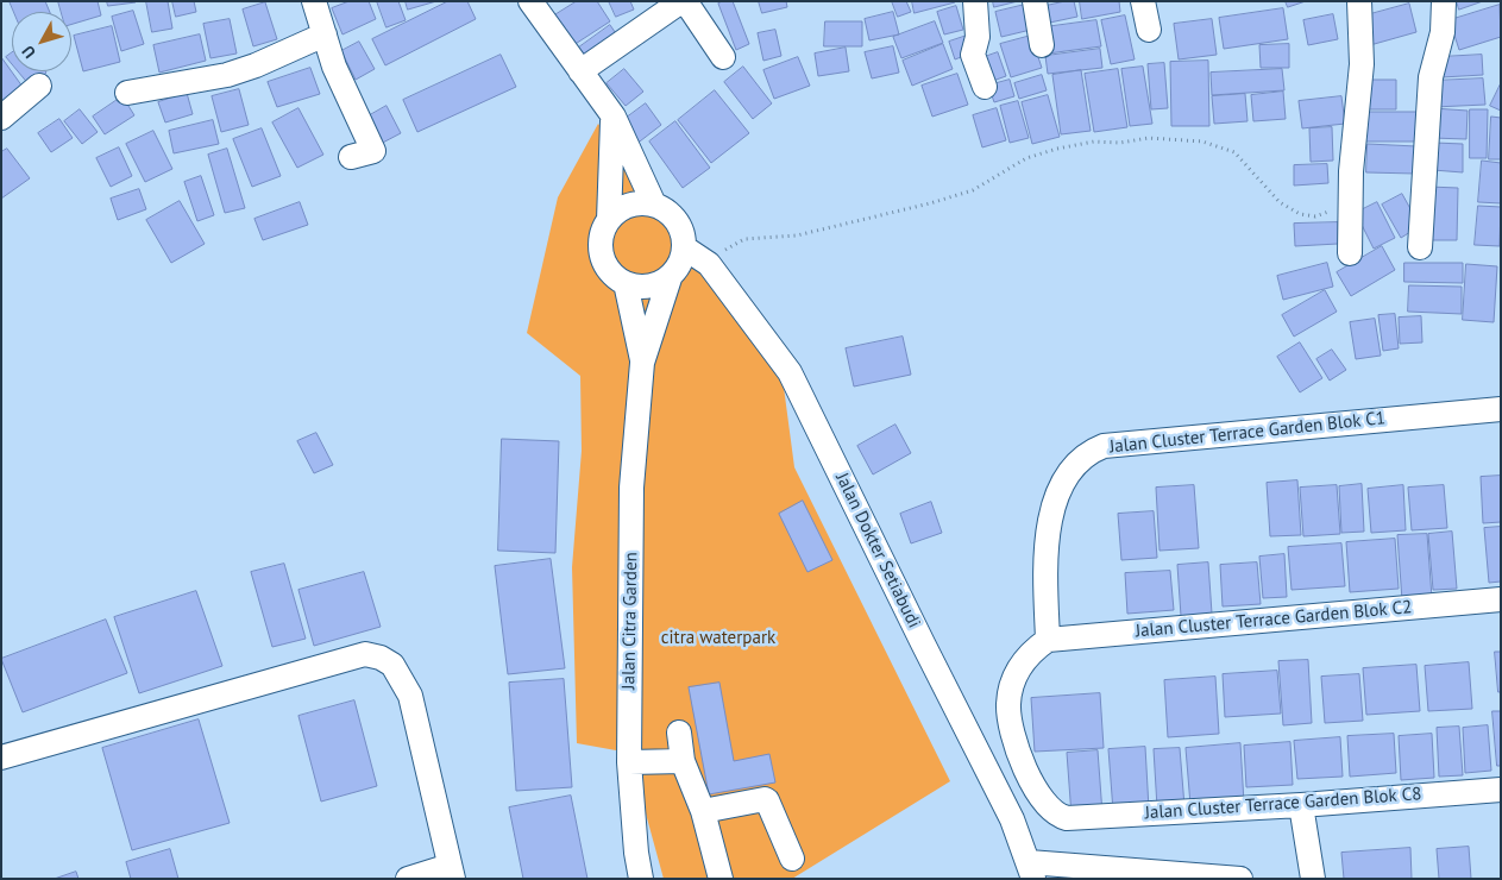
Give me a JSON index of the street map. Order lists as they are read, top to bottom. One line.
{"streets":{"street":["Jalan Cluster Terrace Garden Blok C1","Jalan Dokter Setiabudi","Jalan Cluster Terrace Garden Blok C2","Jalan Citra Garden","Jalan Cluster Terrace Garden Blok C8"]},"crossings":[["Jalan Cluster Terrace Garden Blok C1","Jalan Cluster Terrace Garden Blok C2"],["Jalan Cluster Terrace Garden Blok C1","Jalan Cluster Terrace Garden Blok C8"],["Jalan Dokter Setiabudi","Jalan Citra Garden"],["Jalan Cluster Terrace Garden Blok C2","Jalan Cluster Terrace Garden Blok C8"]],"parks":["citra waterpark"],"north":"bottom left"}
